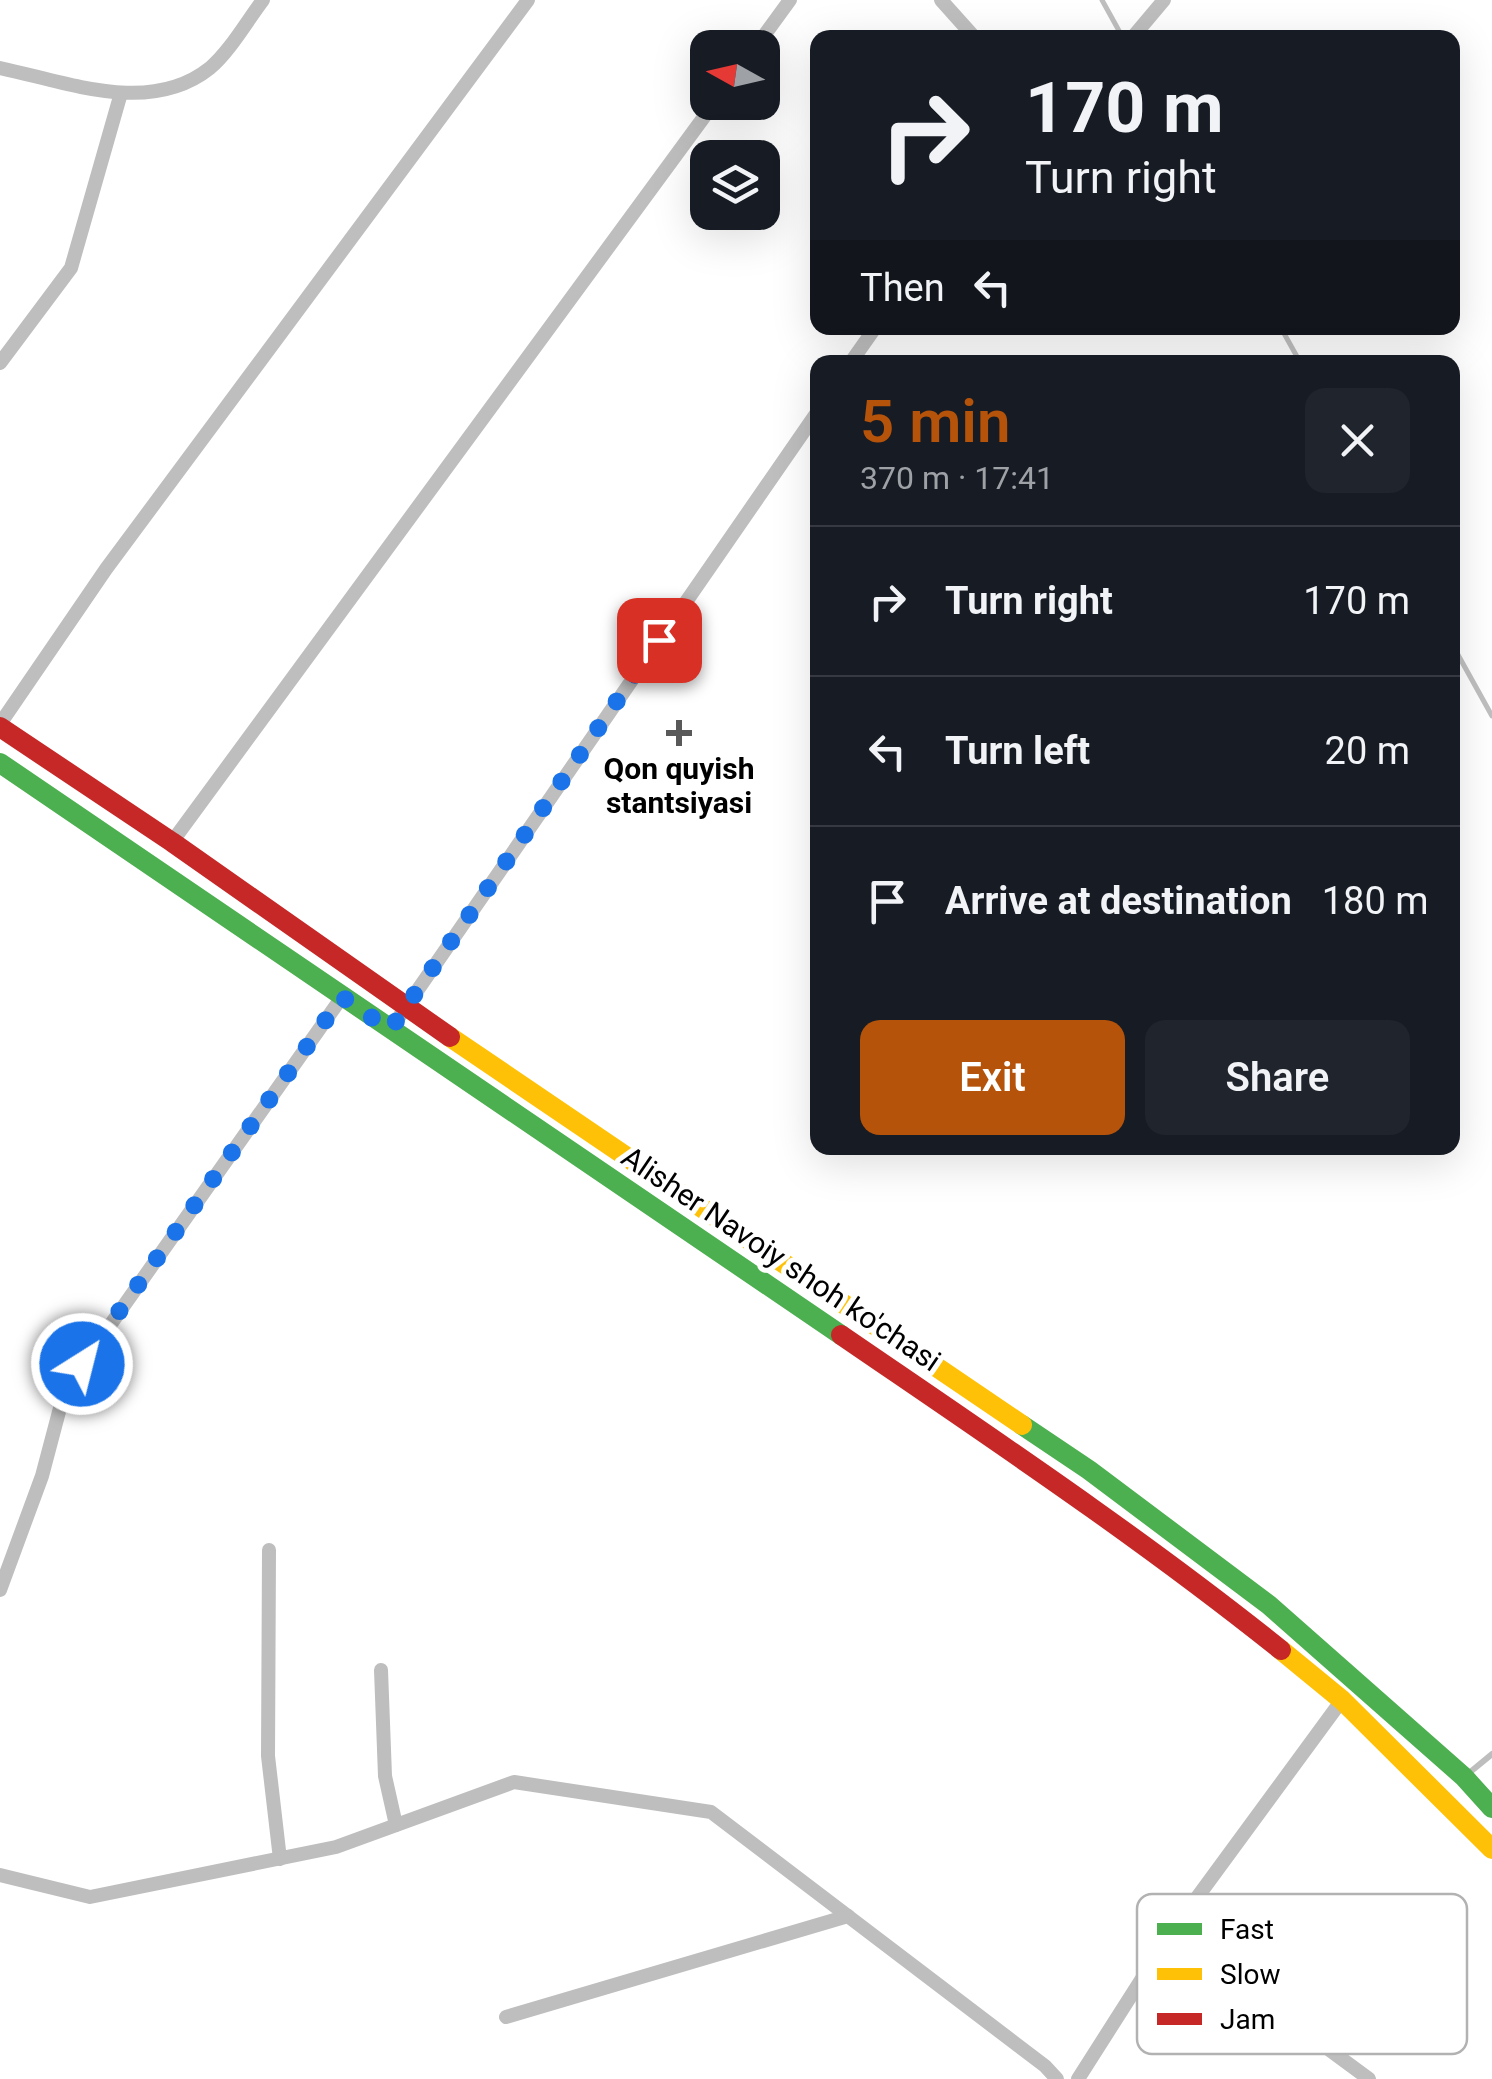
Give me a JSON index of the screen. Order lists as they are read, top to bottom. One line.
{"streets":{"main road":["Alisher Navoiy shoh ko'chasi"]},"places":{"health":["Qon quyish stantsiyasi"]},"legend":["Fast","Slow","Jam"],"north":"left","page":{"turn":["170 m","Turn right"],"then":"Then","heading":["5 min","370 m · 17:41"],"list":[{"name":"Turn right","value":"170 m"},{"name":"Turn left","value":"20 m"},{"name":"Arrive at destination","value":"180 m"}],"buttons":["Exit","Share"]}}
